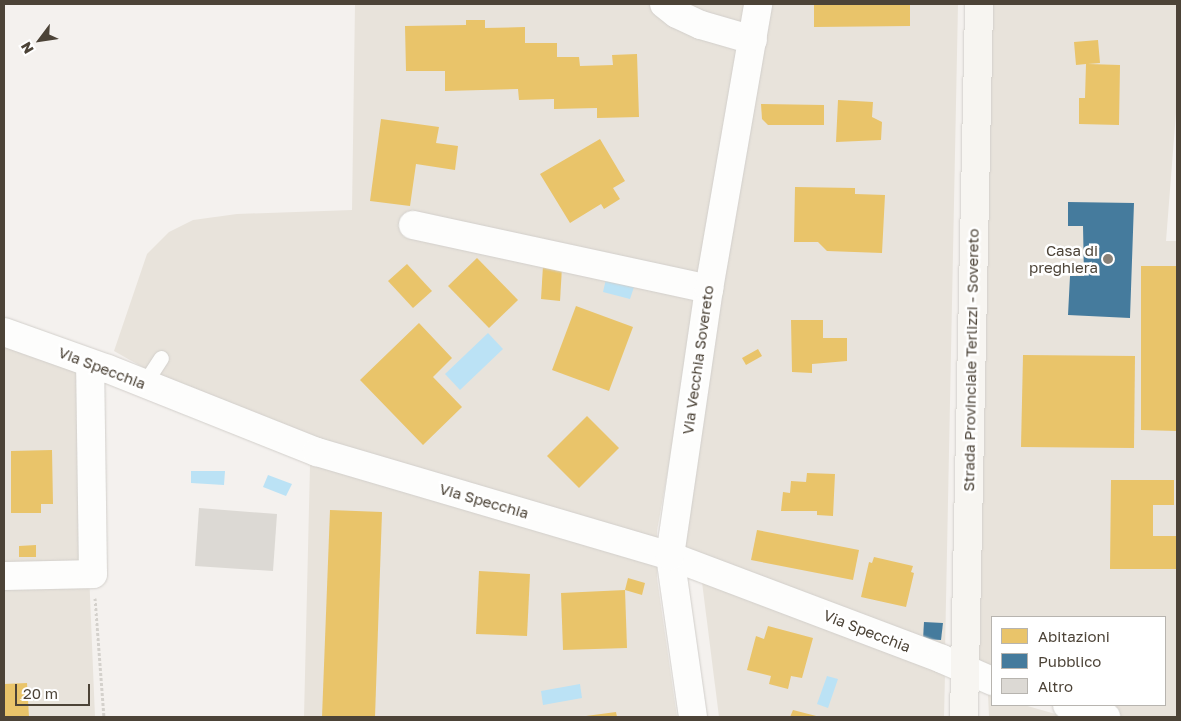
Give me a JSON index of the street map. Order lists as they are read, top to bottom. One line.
{"streets":{"main road":["Strada Provinciale Terlizzi - Sovereto"],"street":["Via Vecchia Sovereto","Via Specchia"]},"crossings":[["Via Vecchia Sovereto","Via Specchia"],["Strada Provinciale Terlizzi - Sovereto","Via Specchia"]],"places":["Casa di preghiera"],"legend":["Abitazioni","Pubblico","Altro"],"scale_bar":"20 m","north":"bottom left"}
